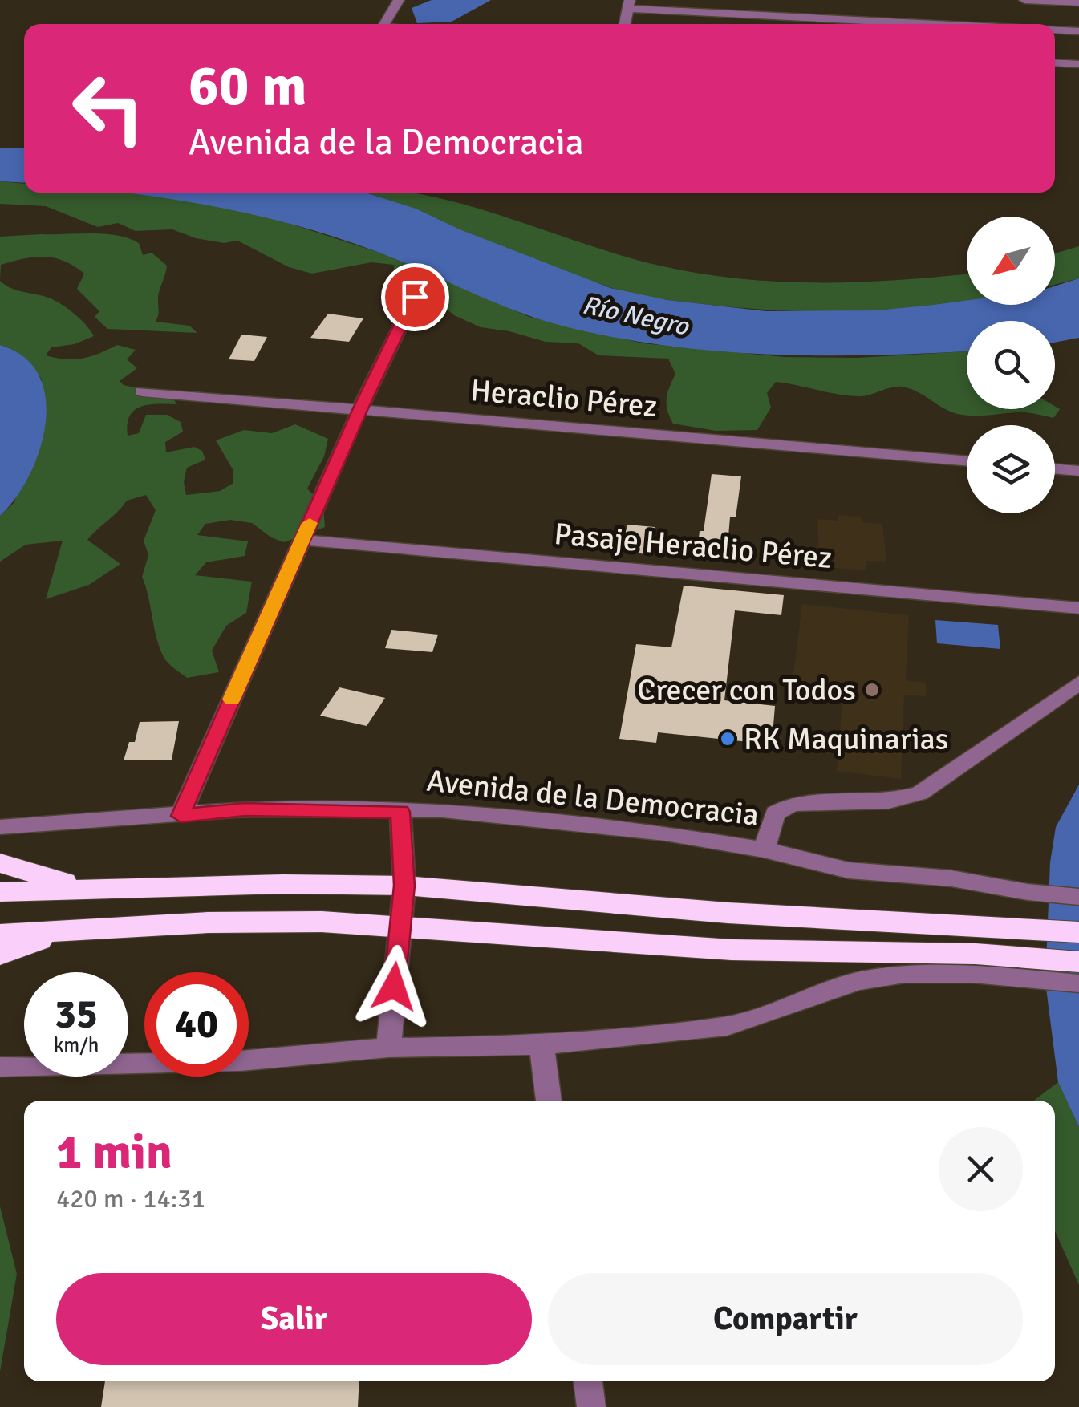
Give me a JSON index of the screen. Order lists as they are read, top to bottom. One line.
{"streets":{"street":["Heraclio Pérez","Pasaje Heraclio Pérez","Avenida de la Democracia"]},"water":["Río Negro"],"places":["Crecer con Todos","RK Maquinarias"],"north":"bottom left","page":{"turn":["60 m","Avenida de la Democracia"],"speed":"35 km/h","limit":"40","heading":["1 min","420 m · 14:31"],"buttons":["Salir","Compartir"]}}
